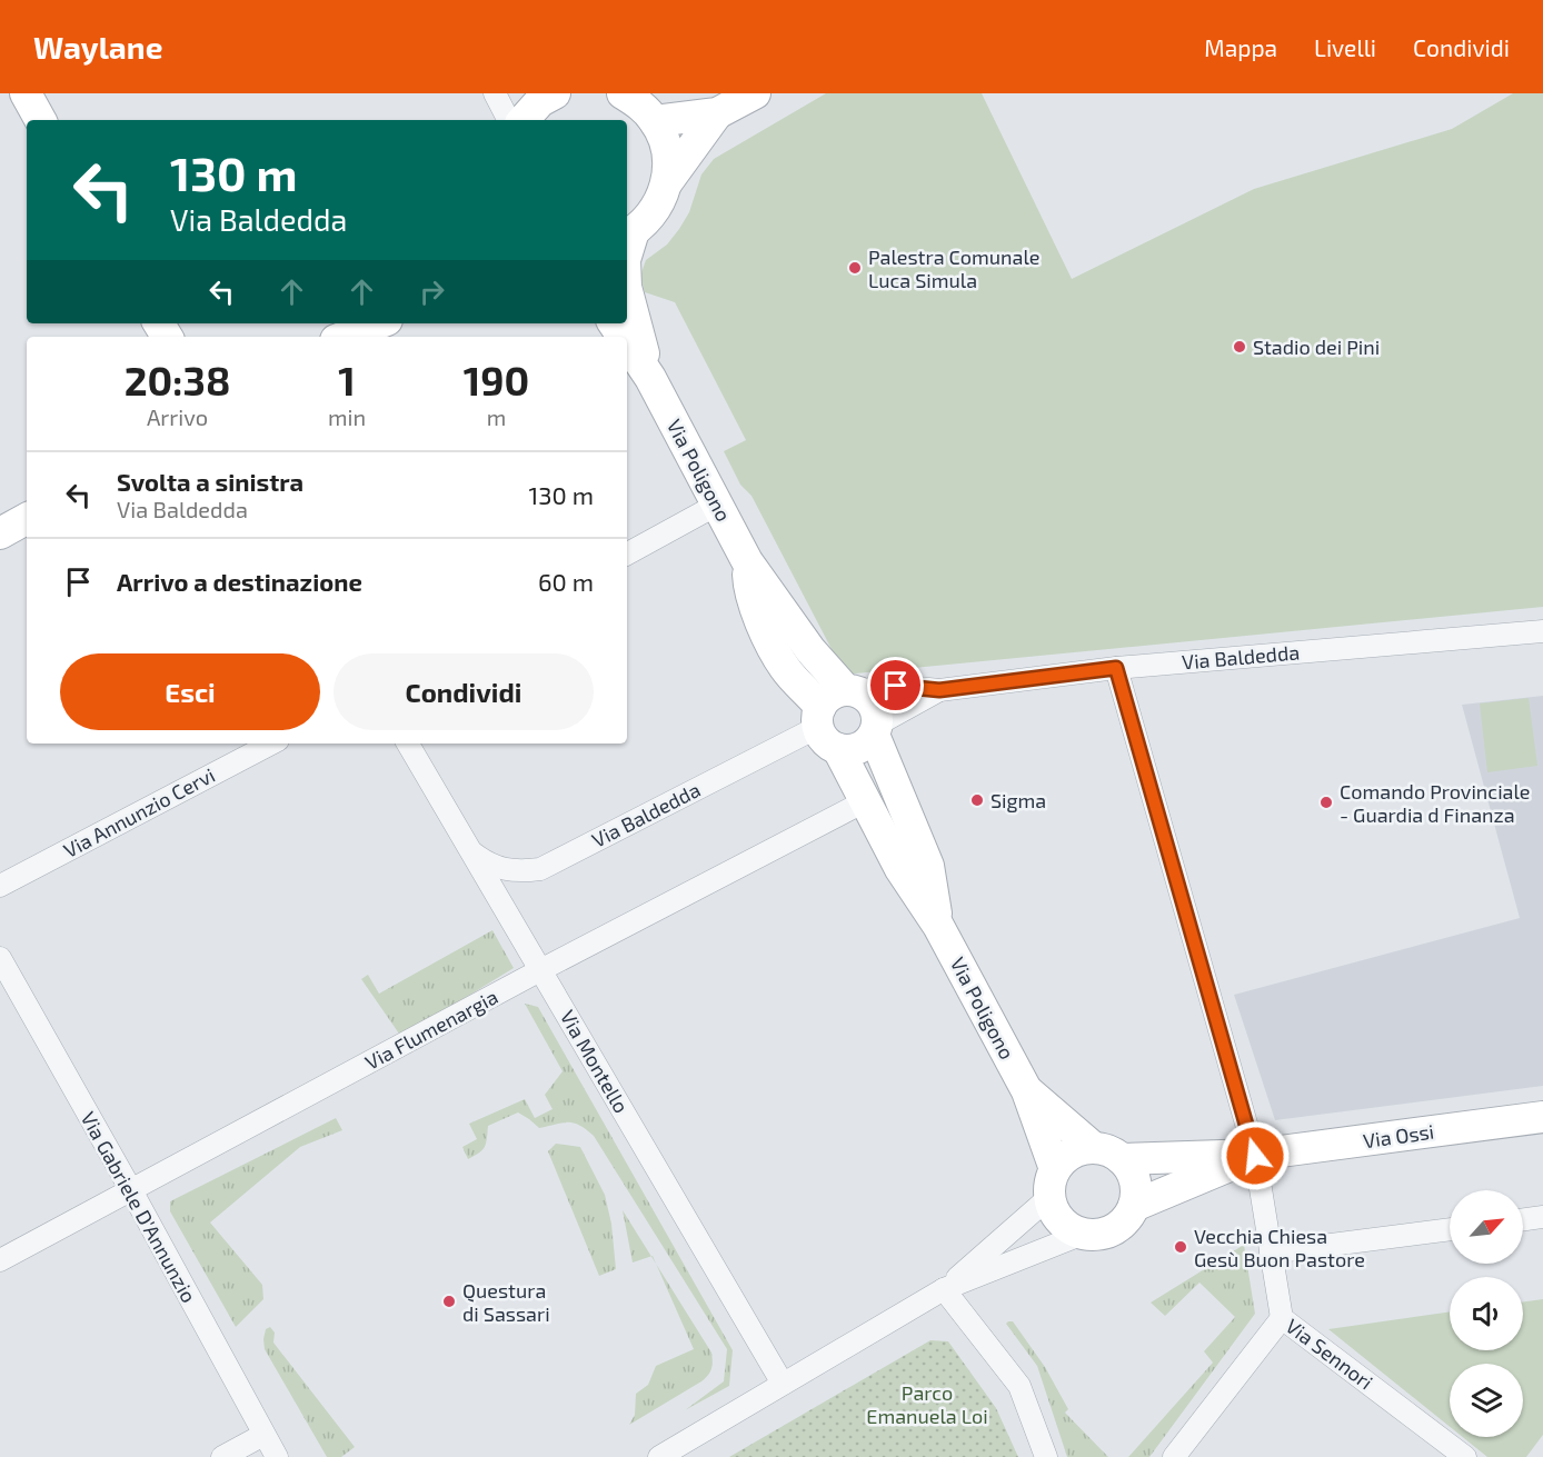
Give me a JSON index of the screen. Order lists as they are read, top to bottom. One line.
{"streets":{"main road":["Via Poligono","Via Ossi"],"street":["Via Baldedda","Via Annunzio Cervi","Via Flumenargia","Via Montello","Via Gabriele D'Annunzio","Via Sennori"]},"crossings":[["Via Poligono","Via Baldedda"],["Via Poligono","Via Flumenargia"],["Via Poligono","Via Ossi"],["Via Baldedda","Via Montello"],["Via Baldedda","Via Sennori"],["Via Flumenargia","Via Montello"],["Via Flumenargia","Via Gabriele D'Annunzio"],["Via Ossi","Via Sennori"]],"parks":["Parco Emanuela Loi"],"places":["Palestra Comunale Luca Simula","Stadio dei Pini","Sigma","Comando Provinciale - Guardia d Finanza","Vecchia Chiesa Gesù Buon Pastore","Questura di Sassari"],"north":"top right","page":{"header":"Waylane","nav":["Mappa","Livelli","Condividi"],"turn":["130 m","Via Baldedda"],"eta":["20:38","Arrivo","1","min","190","m"],"list":[{"name":"Svolta a sinistra","note":"Via Baldedda","value":"130 m"},{"name":"Arrivo a destinazione","value":"60 m"}],"buttons":["Esci","Condividi"]}}
